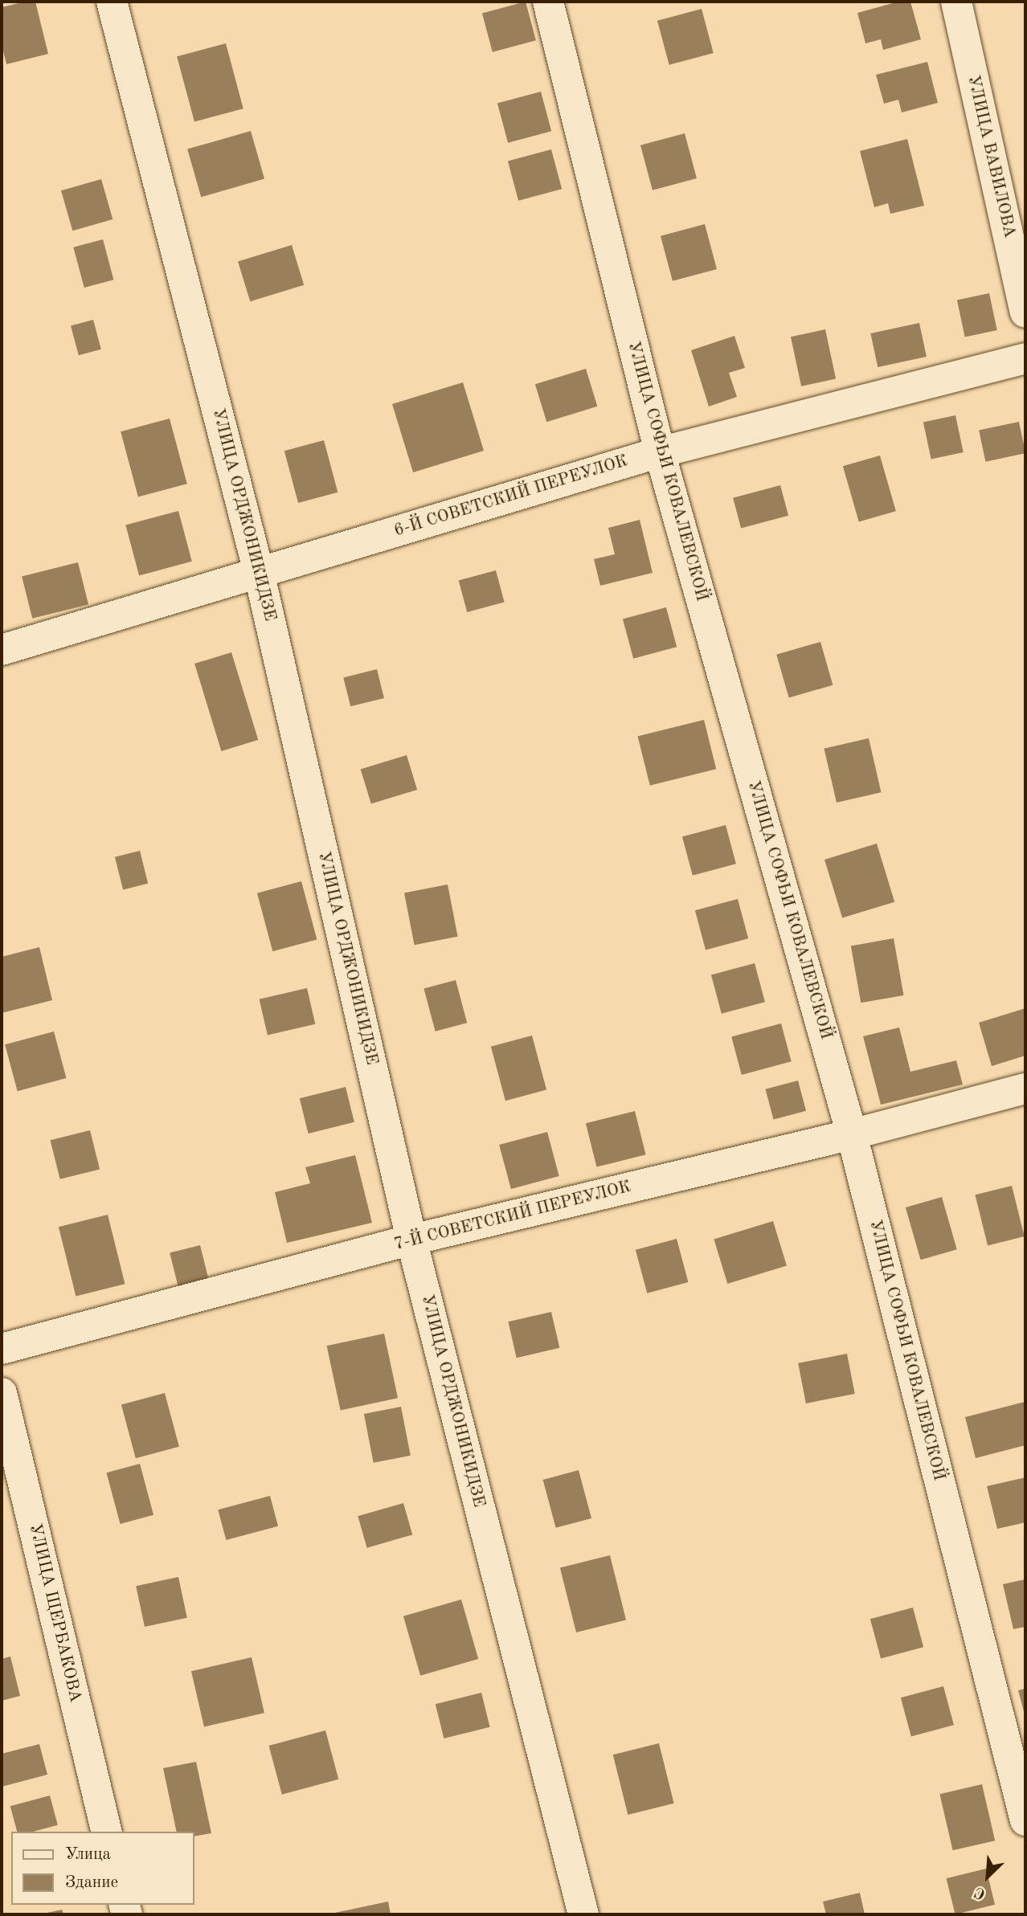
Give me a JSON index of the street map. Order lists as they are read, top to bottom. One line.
{"streets":{"street":["УЛИЦА ВАВИЛОВА","УЛИЦА СОФЬИ КОВАЛЕВСКОЙ","6-Й СОВЕТСКИЙ ПЕРЕУЛОК","УЛИЦА ОРДЖОНИКИДЗЕ","7-Й СОВЕТСКИЙ ПЕРЕУЛОК","УЛИЦА ЩЕРБАКОВА"]},"crossings":[["УЛИЦА СОФЬИ КОВАЛЕВСКОЙ","6-Й СОВЕТСКИЙ ПЕРЕУЛОК"],["УЛИЦА СОФЬИ КОВАЛЕВСКОЙ","7-Й СОВЕТСКИЙ ПЕРЕУЛОК"],["6-Й СОВЕТСКИЙ ПЕРЕУЛОК","УЛИЦА ОРДЖОНИКИДЗЕ"],["УЛИЦА ОРДЖОНИКИДЗЕ","7-Й СОВЕТСКИЙ ПЕРЕУЛОК"]],"legend":["Улица","Здание"],"north":"bottom left"}
